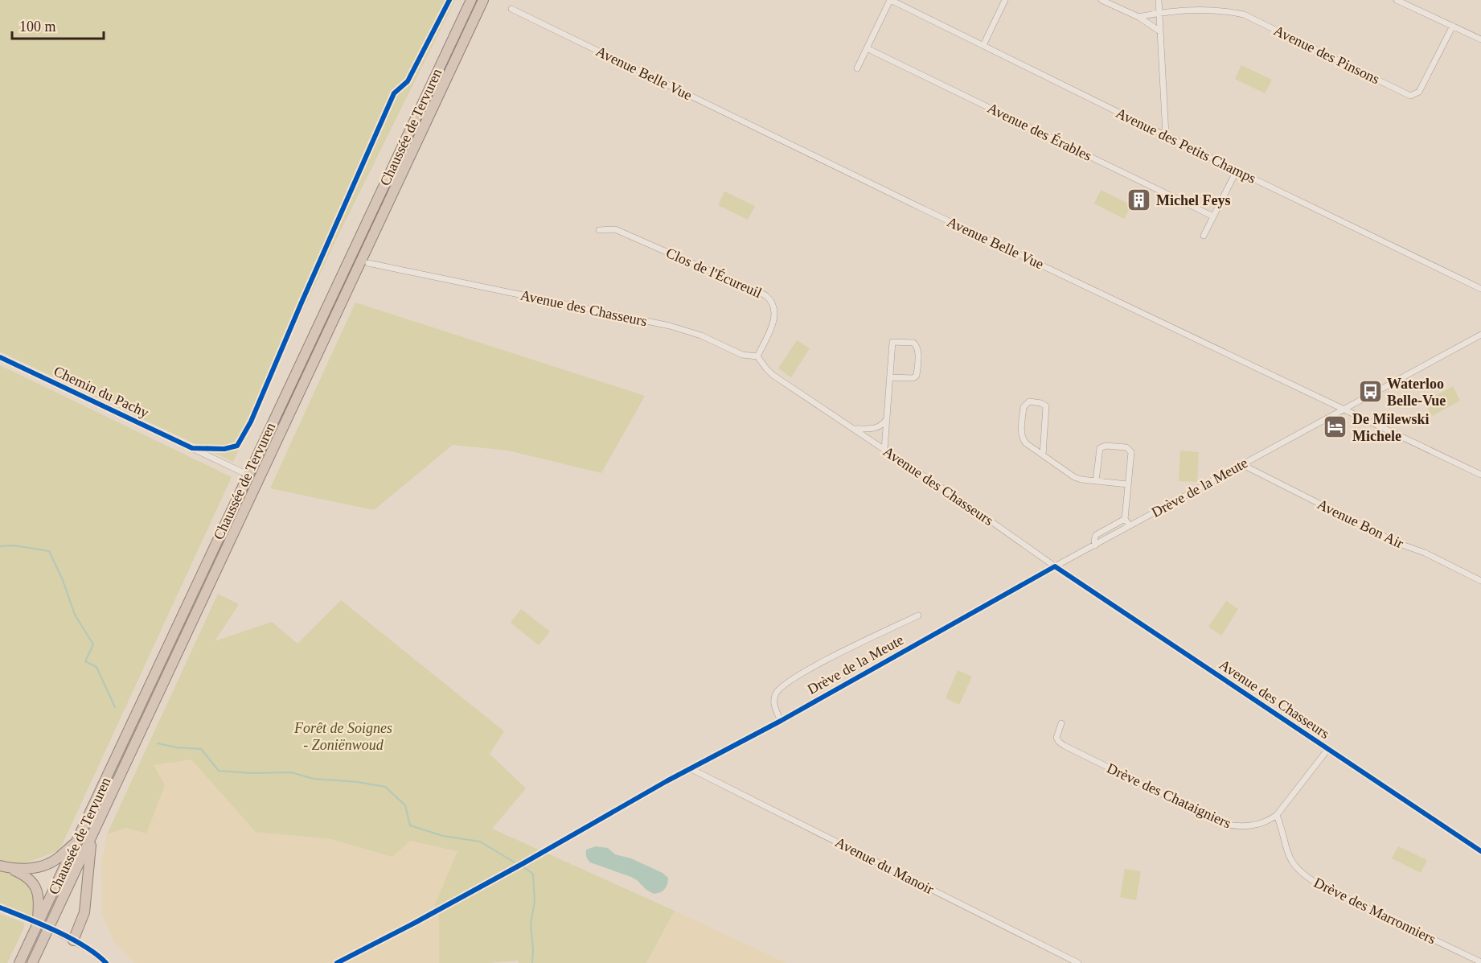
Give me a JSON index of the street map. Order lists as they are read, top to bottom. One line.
{"streets":{"highway":["Chaussée de Tervuren"],"street":["Avenue des Pinsons","Avenue Belle Vue","Avenue des Érables","Avenue des Petits Champs","Clos de l'Écureuil","Avenue des Chasseurs","Chemin du Pachy","Drève de la Meute","Avenue Bon Air","Drève des Chataigniers","Avenue du Manoir","Drève des Marronniers"]},"crossings":[["Avenue Belle Vue","Drève de la Meute"],["Chaussée de Tervuren","Chemin du Pachy"],["Clos de l'Écureuil","Avenue des Chasseurs"],["Avenue des Chasseurs","Drève de la Meute"],["Avenue des Chasseurs","Drève des Chataigniers"],["Drève de la Meute","Avenue Bon Air"],["Drève de la Meute","Avenue du Manoir"],["Drève des Chataigniers","Drève des Marronniers"]],"parks":["Forêt de Soignes - Zoniënwoud"],"places":{"building":["Michel Feys"],"bus stop":["Waterloo Belle-Vue"],"hotel":["De Milewski Michele"]},"scale_bar":"100 m"}
